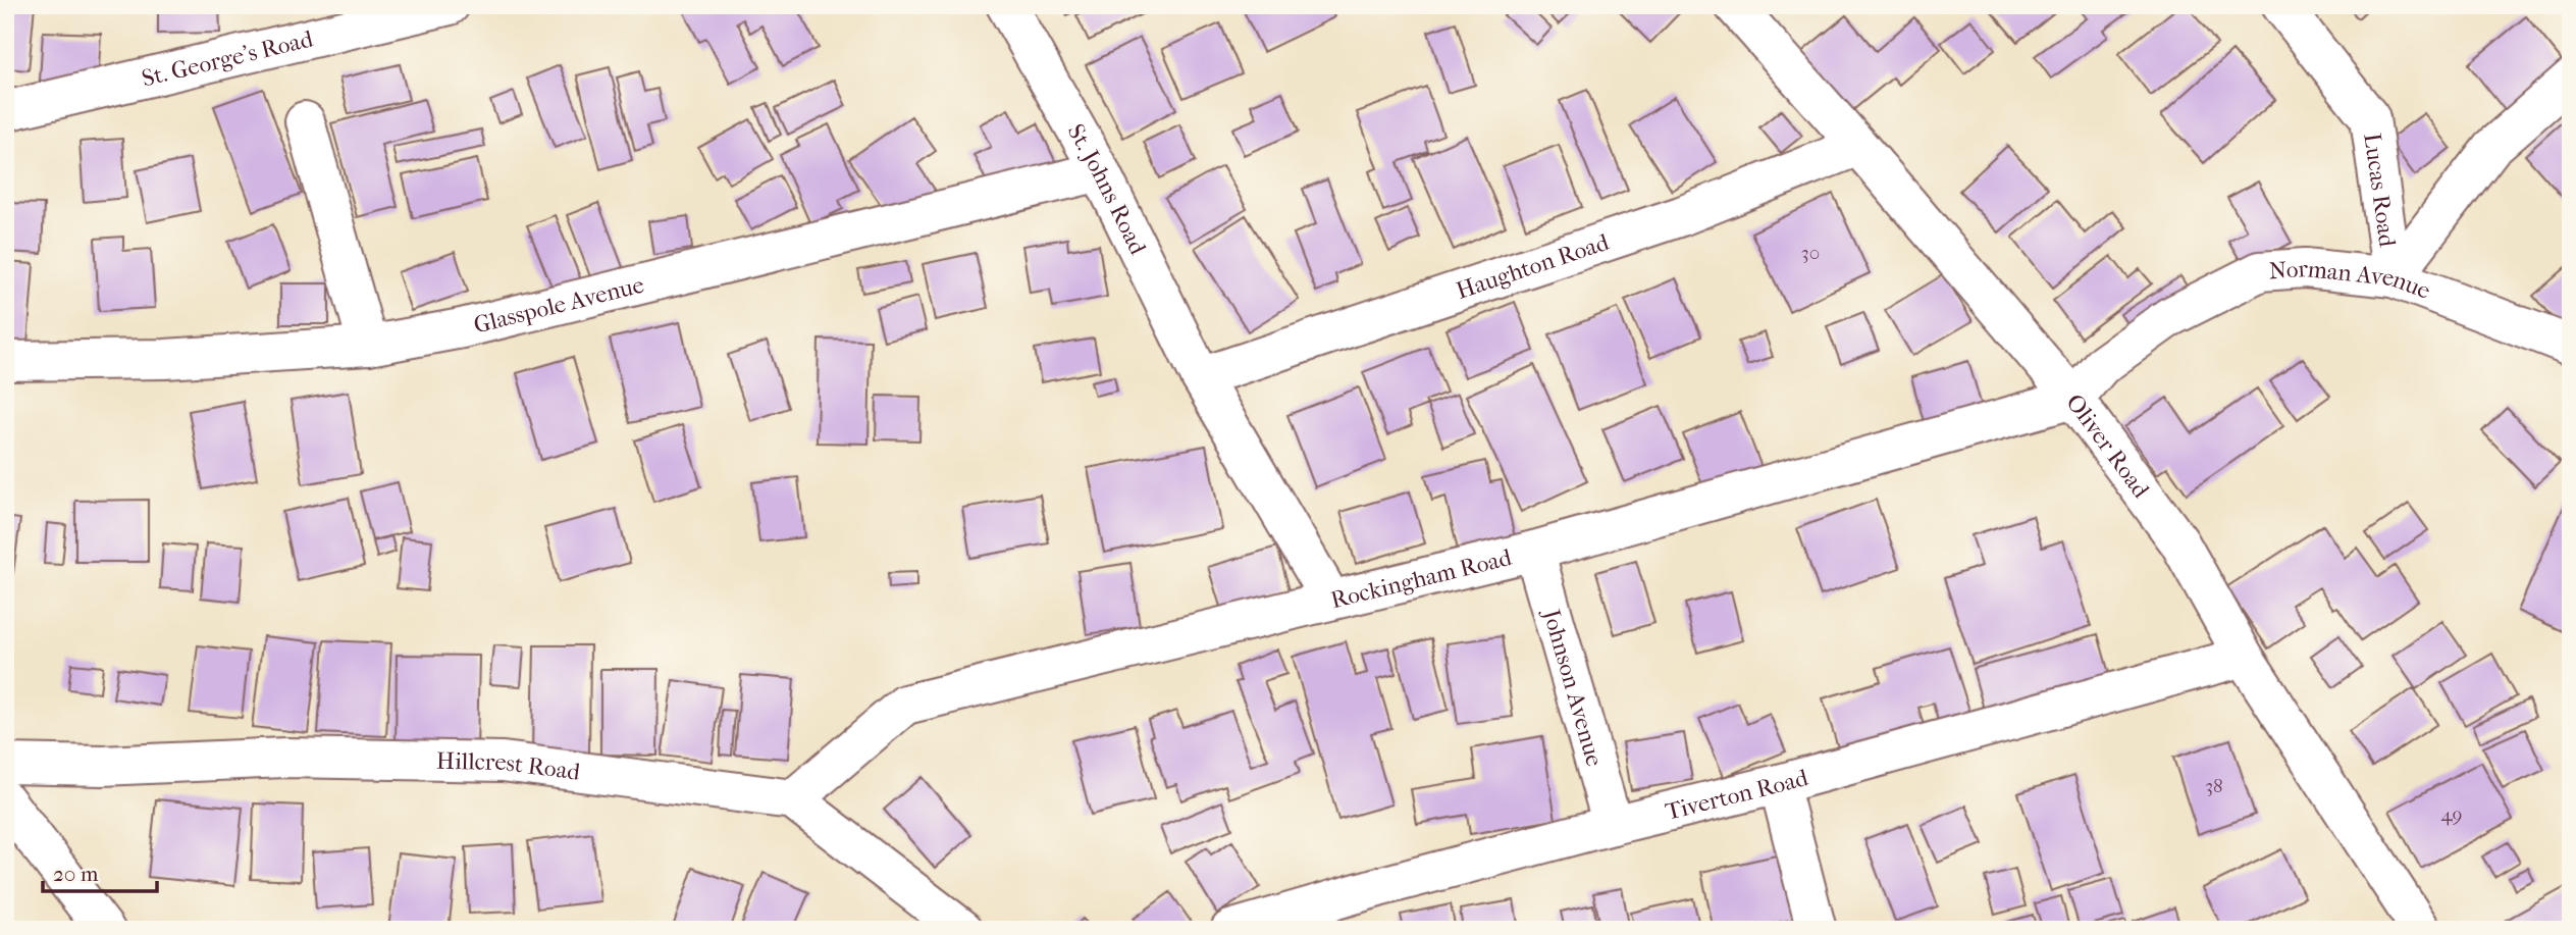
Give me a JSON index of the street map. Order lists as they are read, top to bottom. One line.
{"streets":{"street":["St. George's Road","St. Johns Road","Lucas Road","Haughton Road","Norman Avenue","Glasspole Avenue","Oliver Road","Rockingham Road","Johnson Avenue","Hillcrest Road","Tiverton Road"]},"crossings":[["St. Johns Road","Haughton Road"],["St. Johns Road","Glasspole Avenue"],["St. Johns Road","Rockingham Road"],["Lucas Road","Norman Avenue"],["Haughton Road","Oliver Road"],["Norman Avenue","Oliver Road"],["Norman Avenue","Rockingham Road"],["Oliver Road","Rockingham Road"],["Oliver Road","Tiverton Road"],["Rockingham Road","Johnson Avenue"],["Rockingham Road","Hillcrest Road"],["Johnson Avenue","Tiverton Road"]],"house_numbers":["30","38","49"],"scale_bar":"20 m"}
